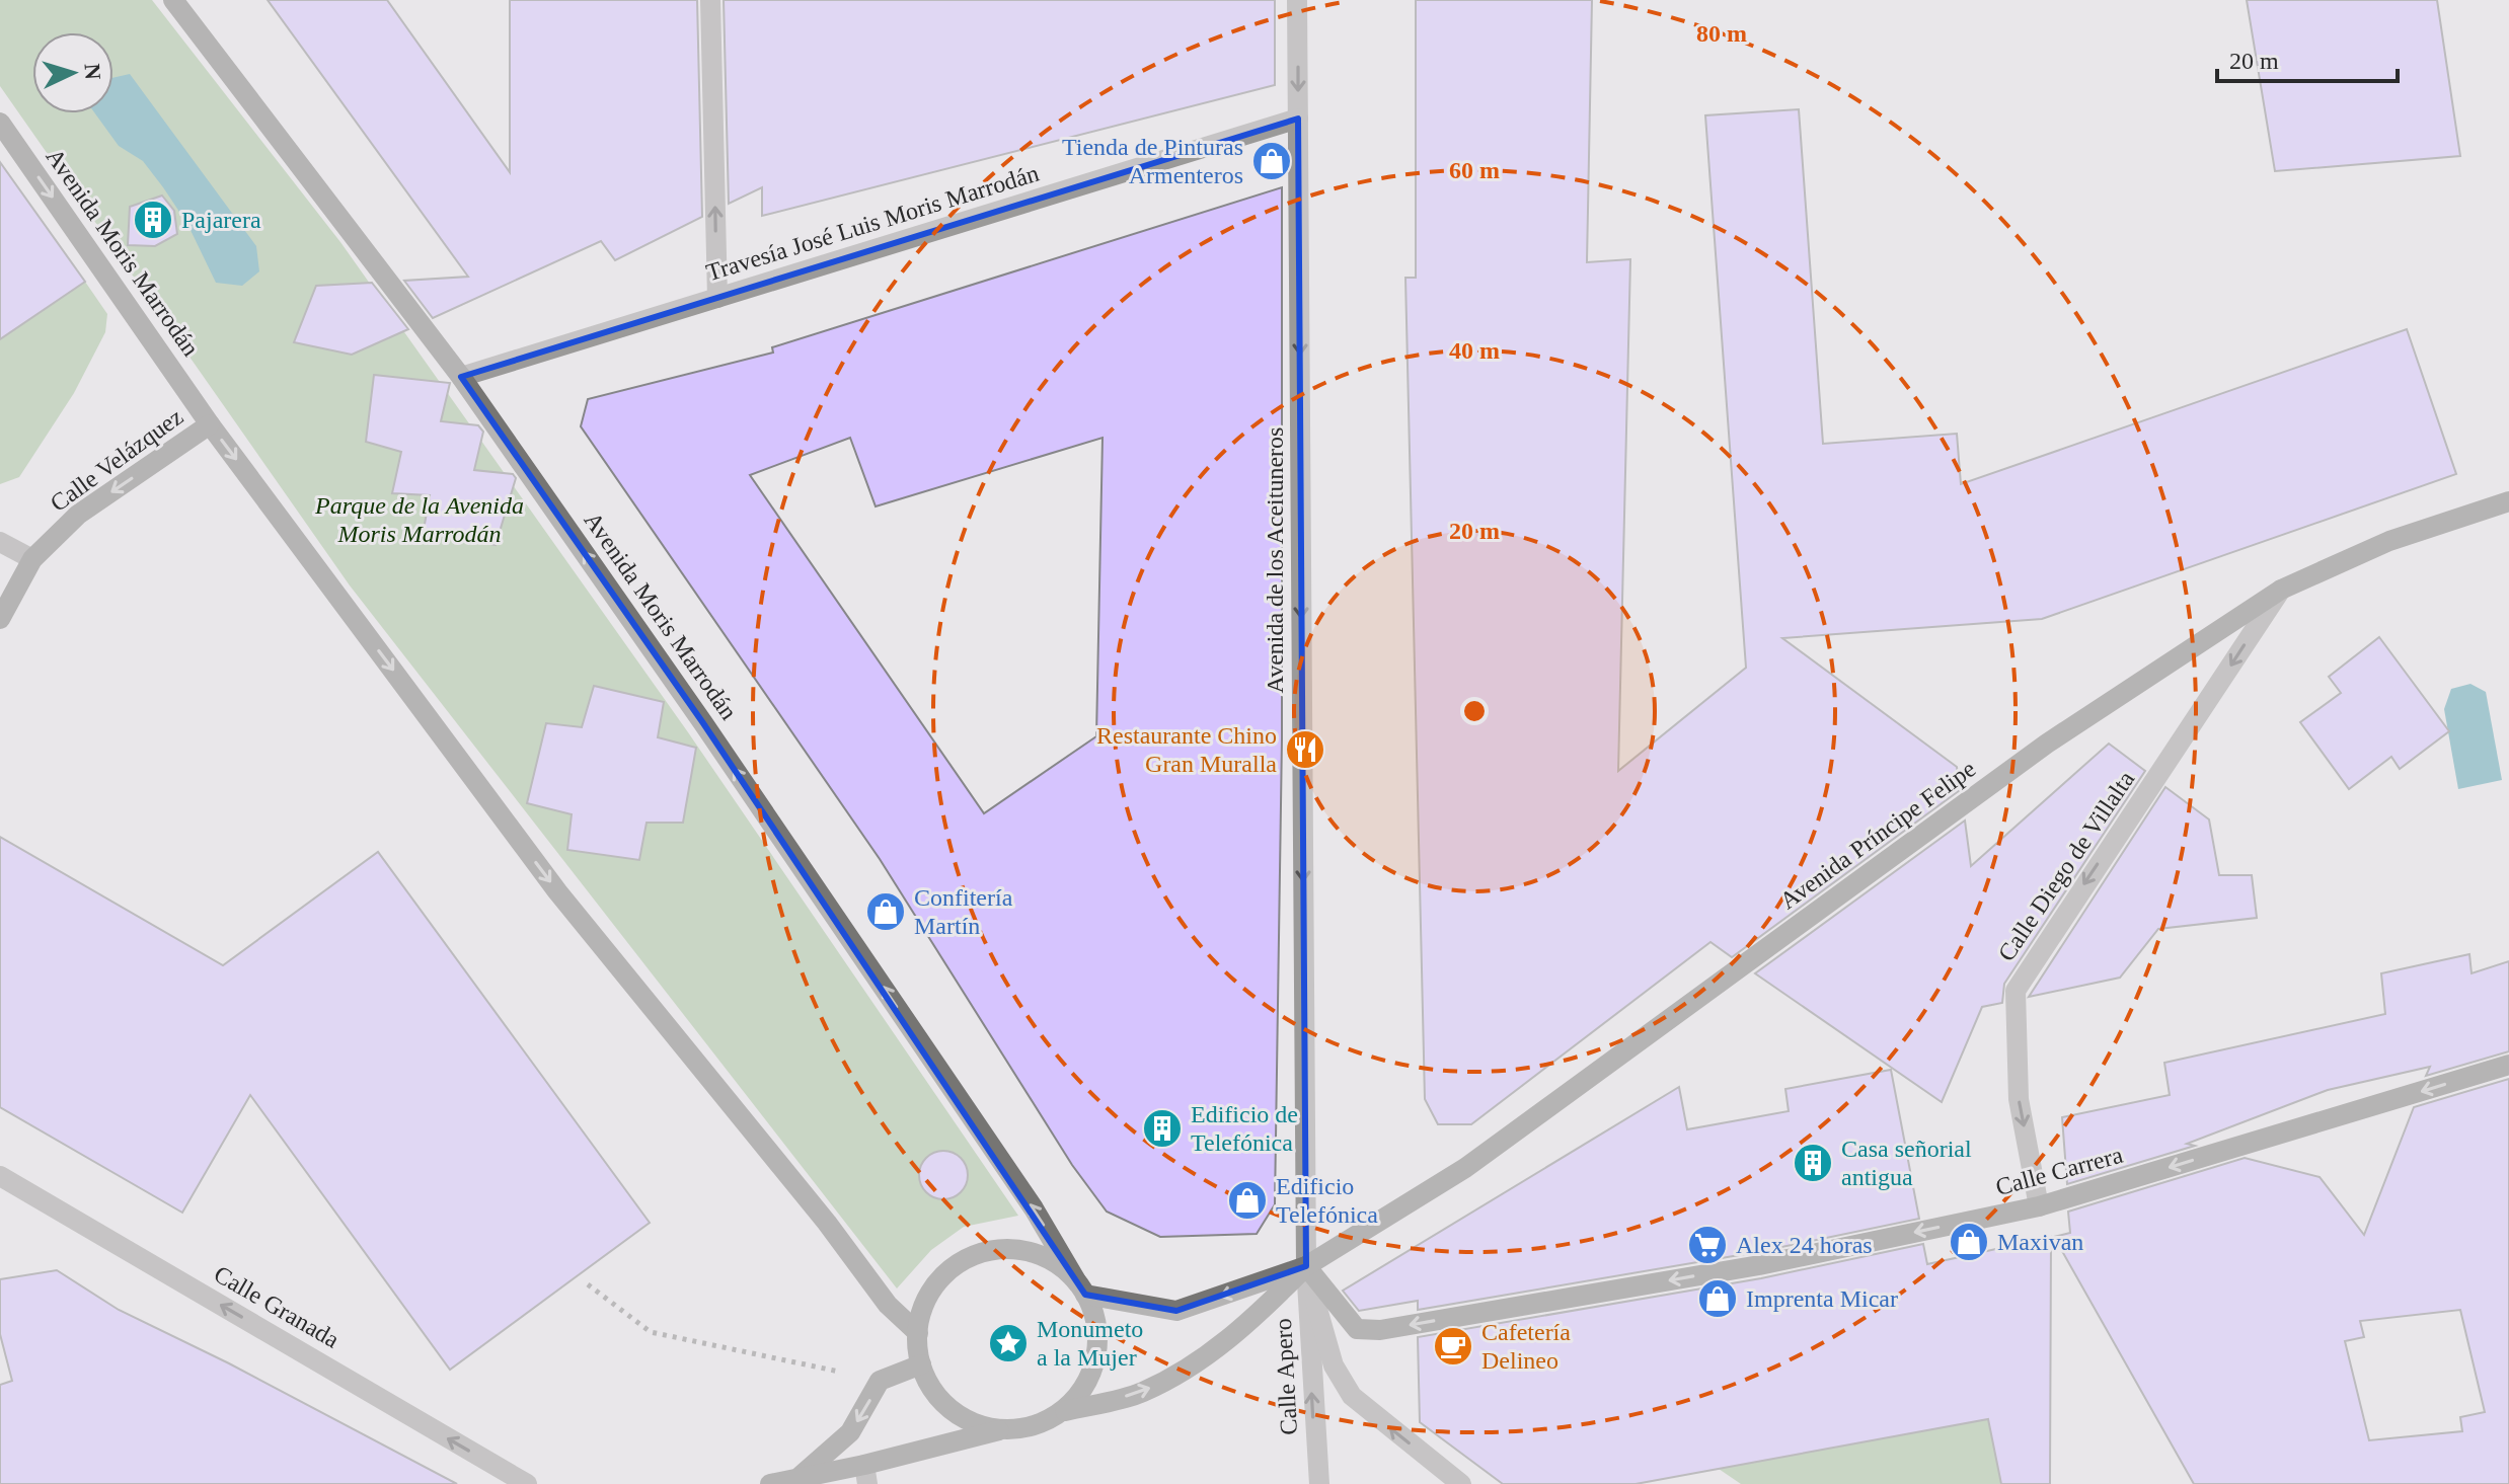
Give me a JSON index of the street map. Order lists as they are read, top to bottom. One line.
{"streets":{"main road":["Avenida Moris Marrodán","Calle Velázquez","Avenida Príncipe Felipe","Calle Carrera"],"street":["Travesía José Luis Moris Marrodán","Avenida de los Aceituneros","Calle Diego de Villalta","Calle Granada","Calle Apero"]},"crossings":[["Travesía José Luis Moris Marrodán","Avenida Moris Marrodán"],["Travesía José Luis Moris Marrodán","Avenida de los Aceituneros"],["Avenida Moris Marrodán","Calle Velázquez"],["Avenida Moris Marrodán","Avenida Príncipe Felipe"],["Avenida de los Aceituneros","Avenida Príncipe Felipe"],["Avenida de los Aceituneros","Calle Carrera"],["Avenida de los Aceituneros","Calle Apero"],["Avenida Príncipe Felipe","Calle Diego de Villalta"],["Avenida Príncipe Felipe","Calle Carrera"],["Avenida Príncipe Felipe","Calle Apero"],["Calle Diego de Villalta","Calle Carrera"],["Calle Carrera","Calle Apero"]],"one_way":["Calle Velázquez","Avenida de los Aceituneros","Calle Diego de Villalta","Calle Carrera","Calle Granada","Calle Apero"],"parks":["Parque de la Avenida Moris Marrodán"],"places":{"shop":["Tienda de Pinturas Armenteros","Confitería Martín","Edificio Telefónica","Maxivan","Imprenta Micar"],"building":["Pajarera","Edificio de Telefónica","Casa señorial antigua"],"restaurant":["Restaurante Chino Gran Muralla"],"supermarket":["Alex 24 horas"],"place":["Monumeto a la Mujer"],"cafe":["Cafetería Delineo"]},"scale_bar":"20 m","north":"right","rings":["80 m","60 m","40 m","20 m"]}
